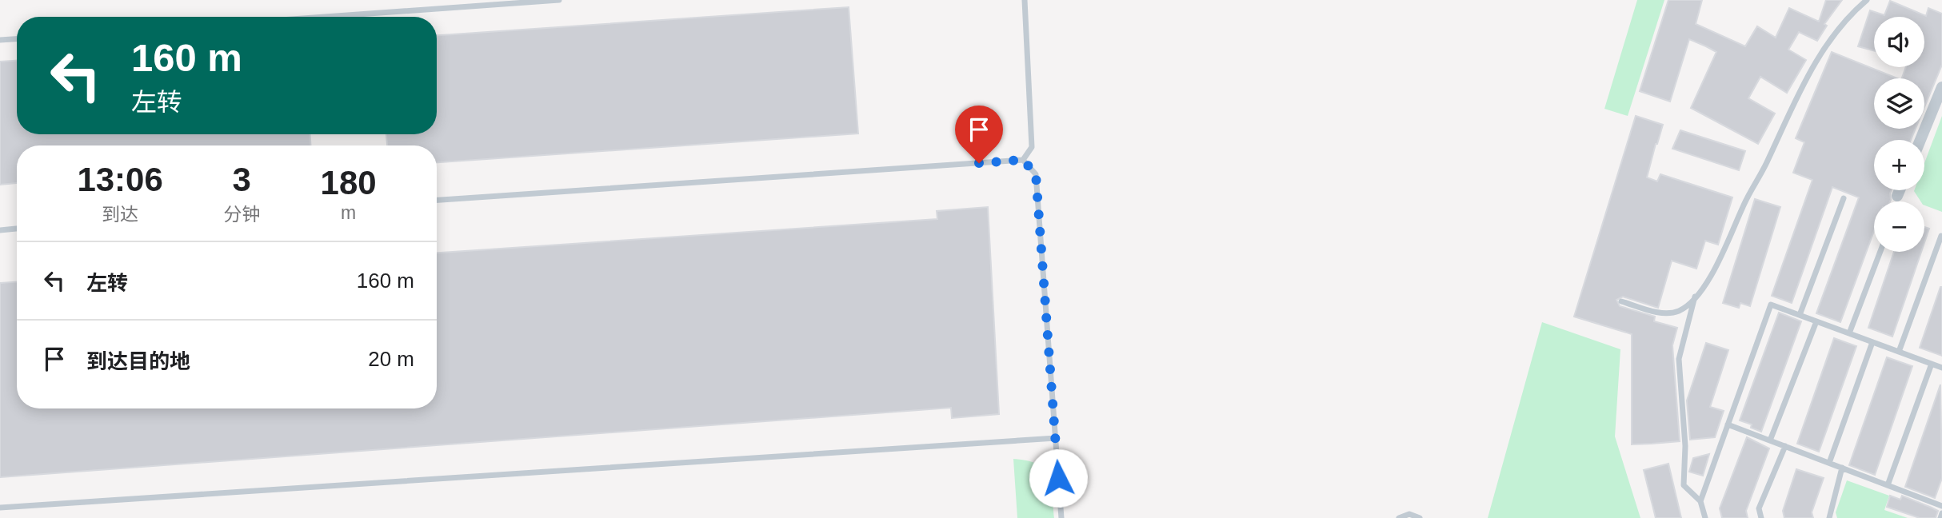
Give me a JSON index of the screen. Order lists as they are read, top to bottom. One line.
{"page":{"map_buttons":["+","−"],"turn":["160 m","左转"],"eta":["13:06","到达","3","分钟","180","m"],"list":[{"name":"左转","value":"160 m"},{"name":"到达目的地","value":"20 m"}]}}
